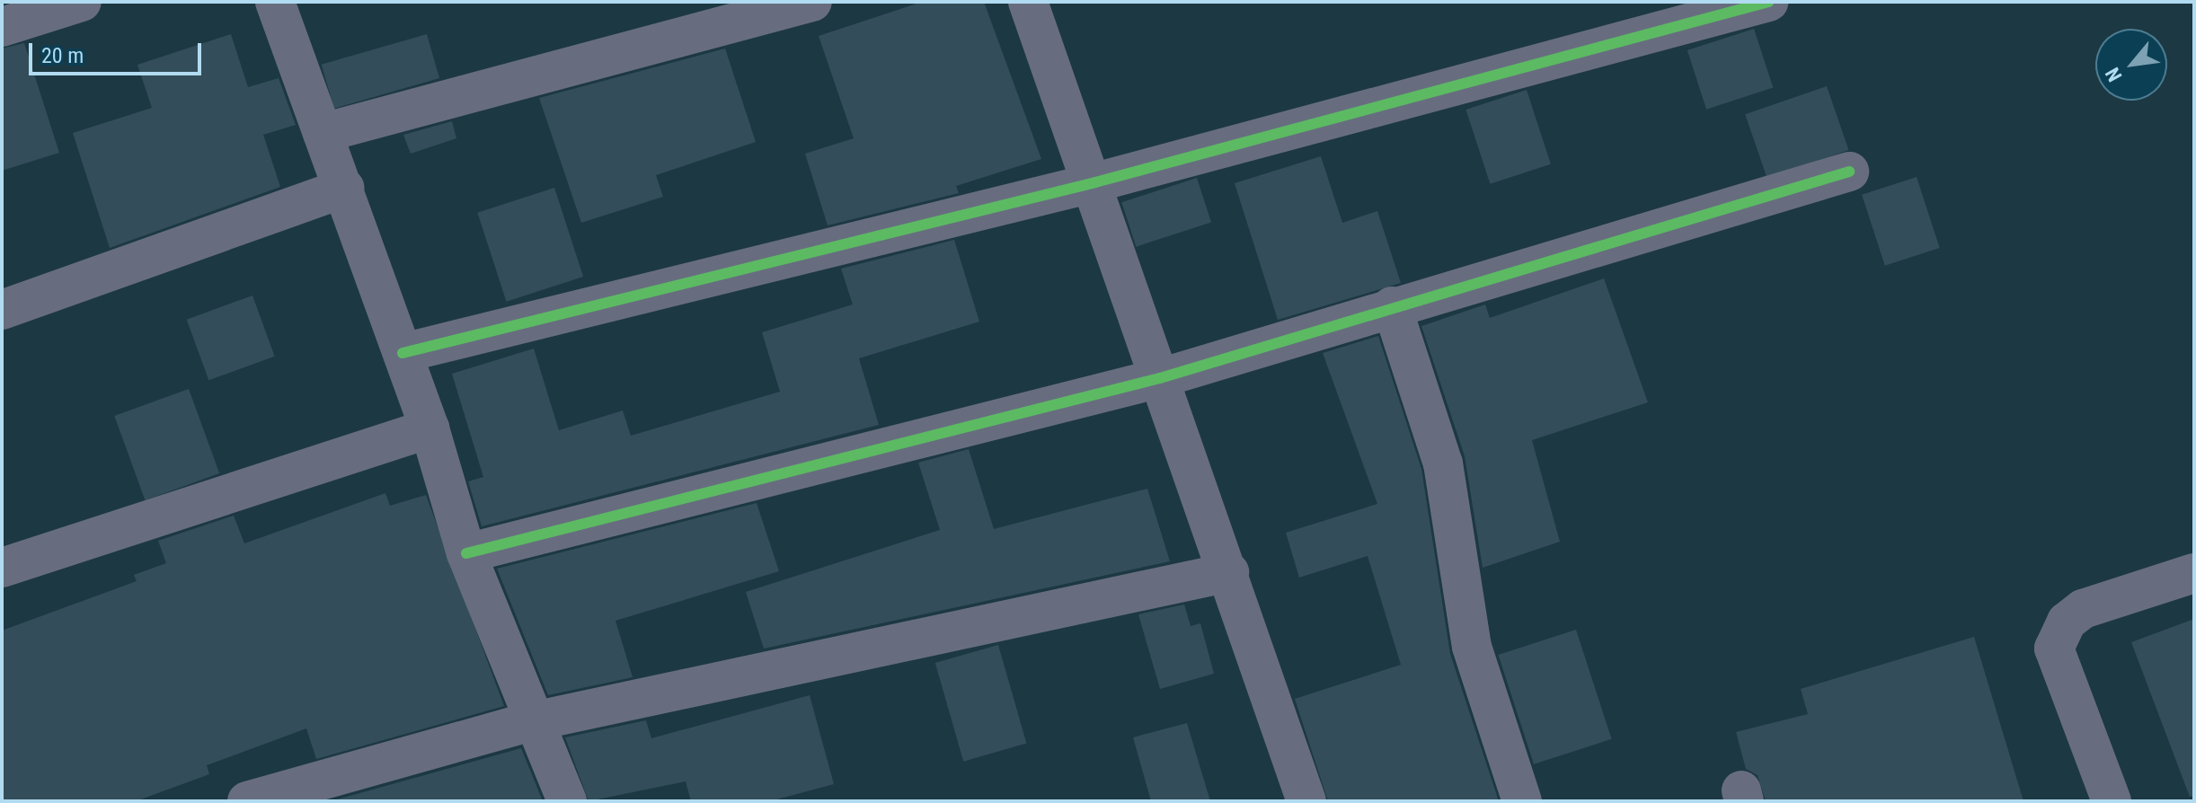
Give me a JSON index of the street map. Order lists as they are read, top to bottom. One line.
{"scale_bar":"20 m","north":"bottom left"}
